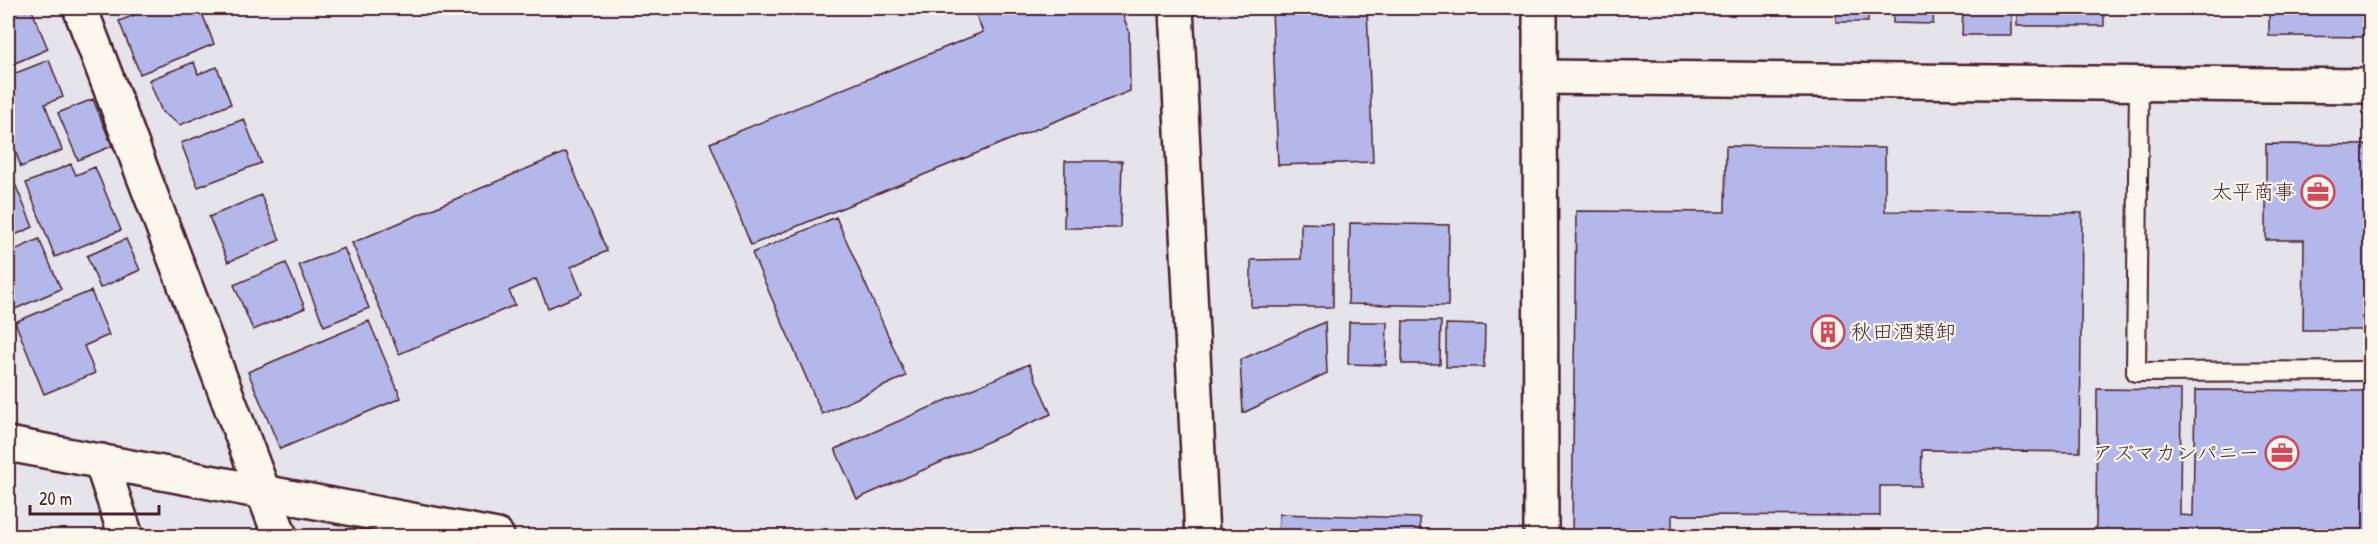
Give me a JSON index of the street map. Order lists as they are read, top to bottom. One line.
{"places":{"office":["太平商事","アズマカンパニー"],"building":["秋田酒類卸"]},"scale_bar":"20 m"}
